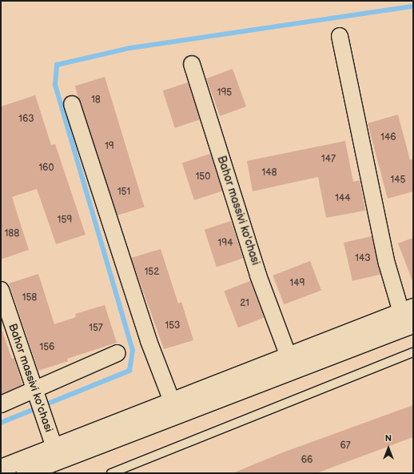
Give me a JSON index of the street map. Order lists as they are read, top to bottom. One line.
{"streets":{"street":["Bahor massivi ko'chasi"]},"house_numbers":["195","18","163","146","19","147","160","148","150","145","151","144","159","188","194","143","152","149","158","21","153","157","156","67","66"],"north":"top"}
